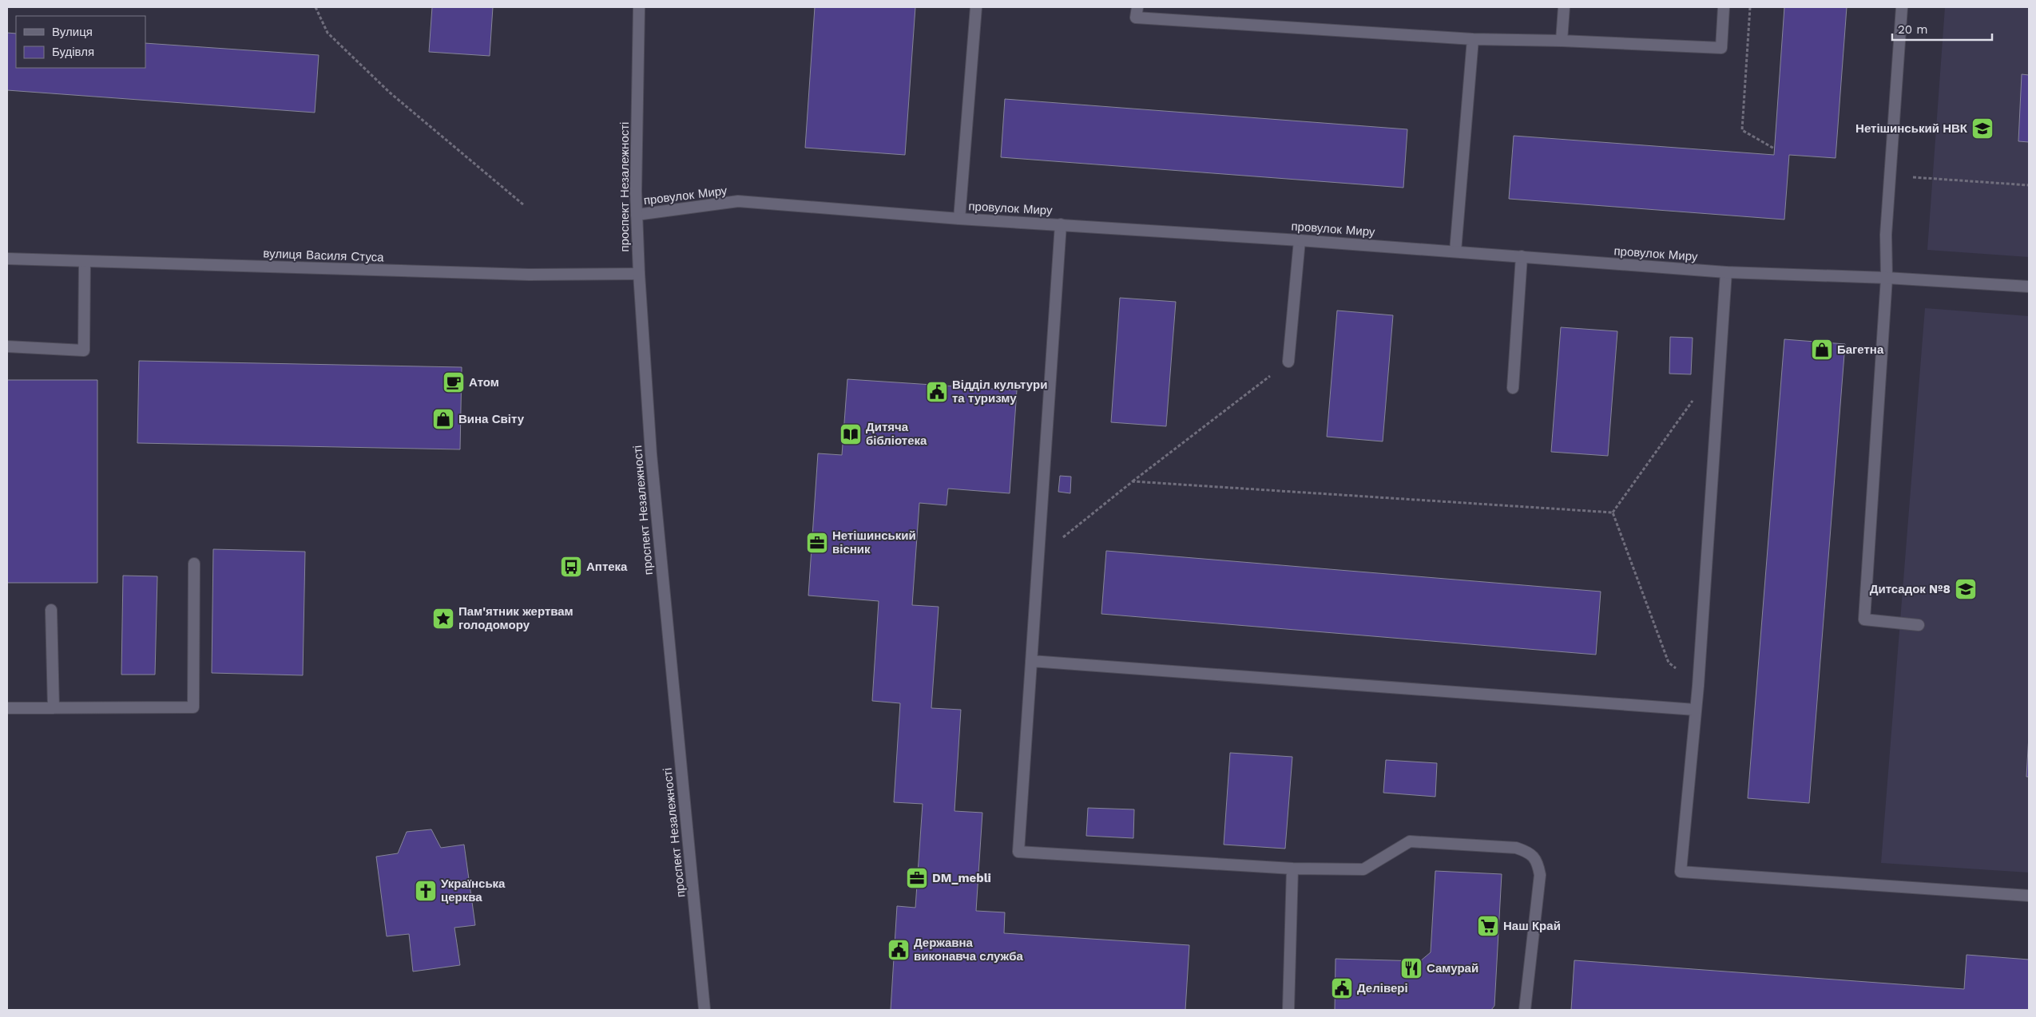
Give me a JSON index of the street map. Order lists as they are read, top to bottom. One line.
{"streets":{"street":["проспект Незалежності","провулок Миру","вулиця Василя Стуса"]},"crossings":[["проспект Незалежності","провулок Миру"],["проспект Незалежності","вулиця Василя Стуса"]],"places":{"school or university":["Нетішинський НВК","Дитсадок №8"],"shop":["Багетна","Вина Світу"],"cafe":["Атом"],"public building":["Відділ культури та туризму","Державна виконавча служба","Делівері"],"library":["Дитяча бібліотека"],"office":["Нетішинський вісник","DM_mebli"],"bus stop":["Аптека"],"place":["Пам'ятник жертвам голодомору"],"church":["Українська церква"],"supermarket":["Наш Край"],"restaurant":["Самурай"]},"legend":["Вулиця","Будівля"],"scale_bar":"20 m"}
